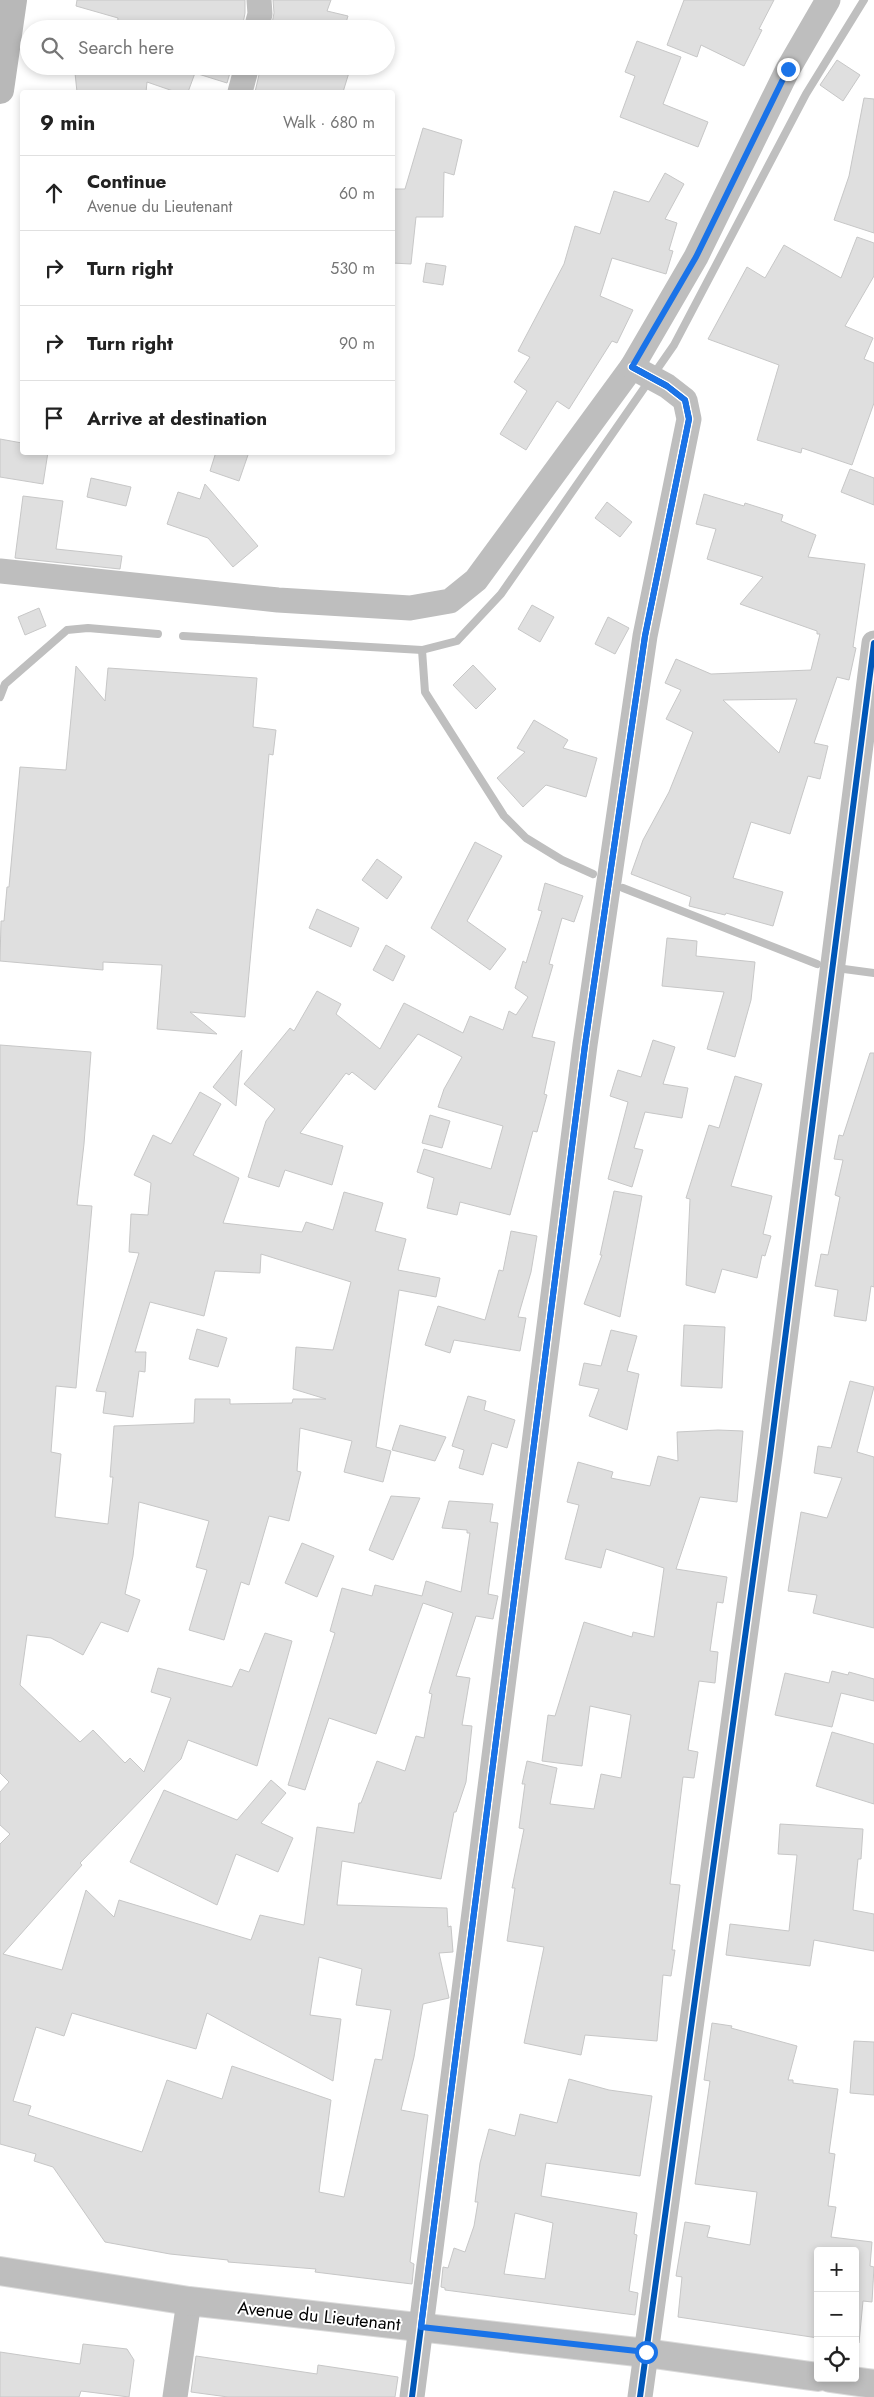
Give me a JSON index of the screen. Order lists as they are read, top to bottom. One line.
{"streets":{"main road":["Avenue du Lieutenant"]},"page":{"search":"Search here","heading":["9 min","Walk · 680 m"],"list":[["Continue","Avenue du Lieutenant","60 m"],["Turn right","530 m"],["Turn right","90 m"],"Arrive at destination"],"map_buttons":["+","−"]}}
